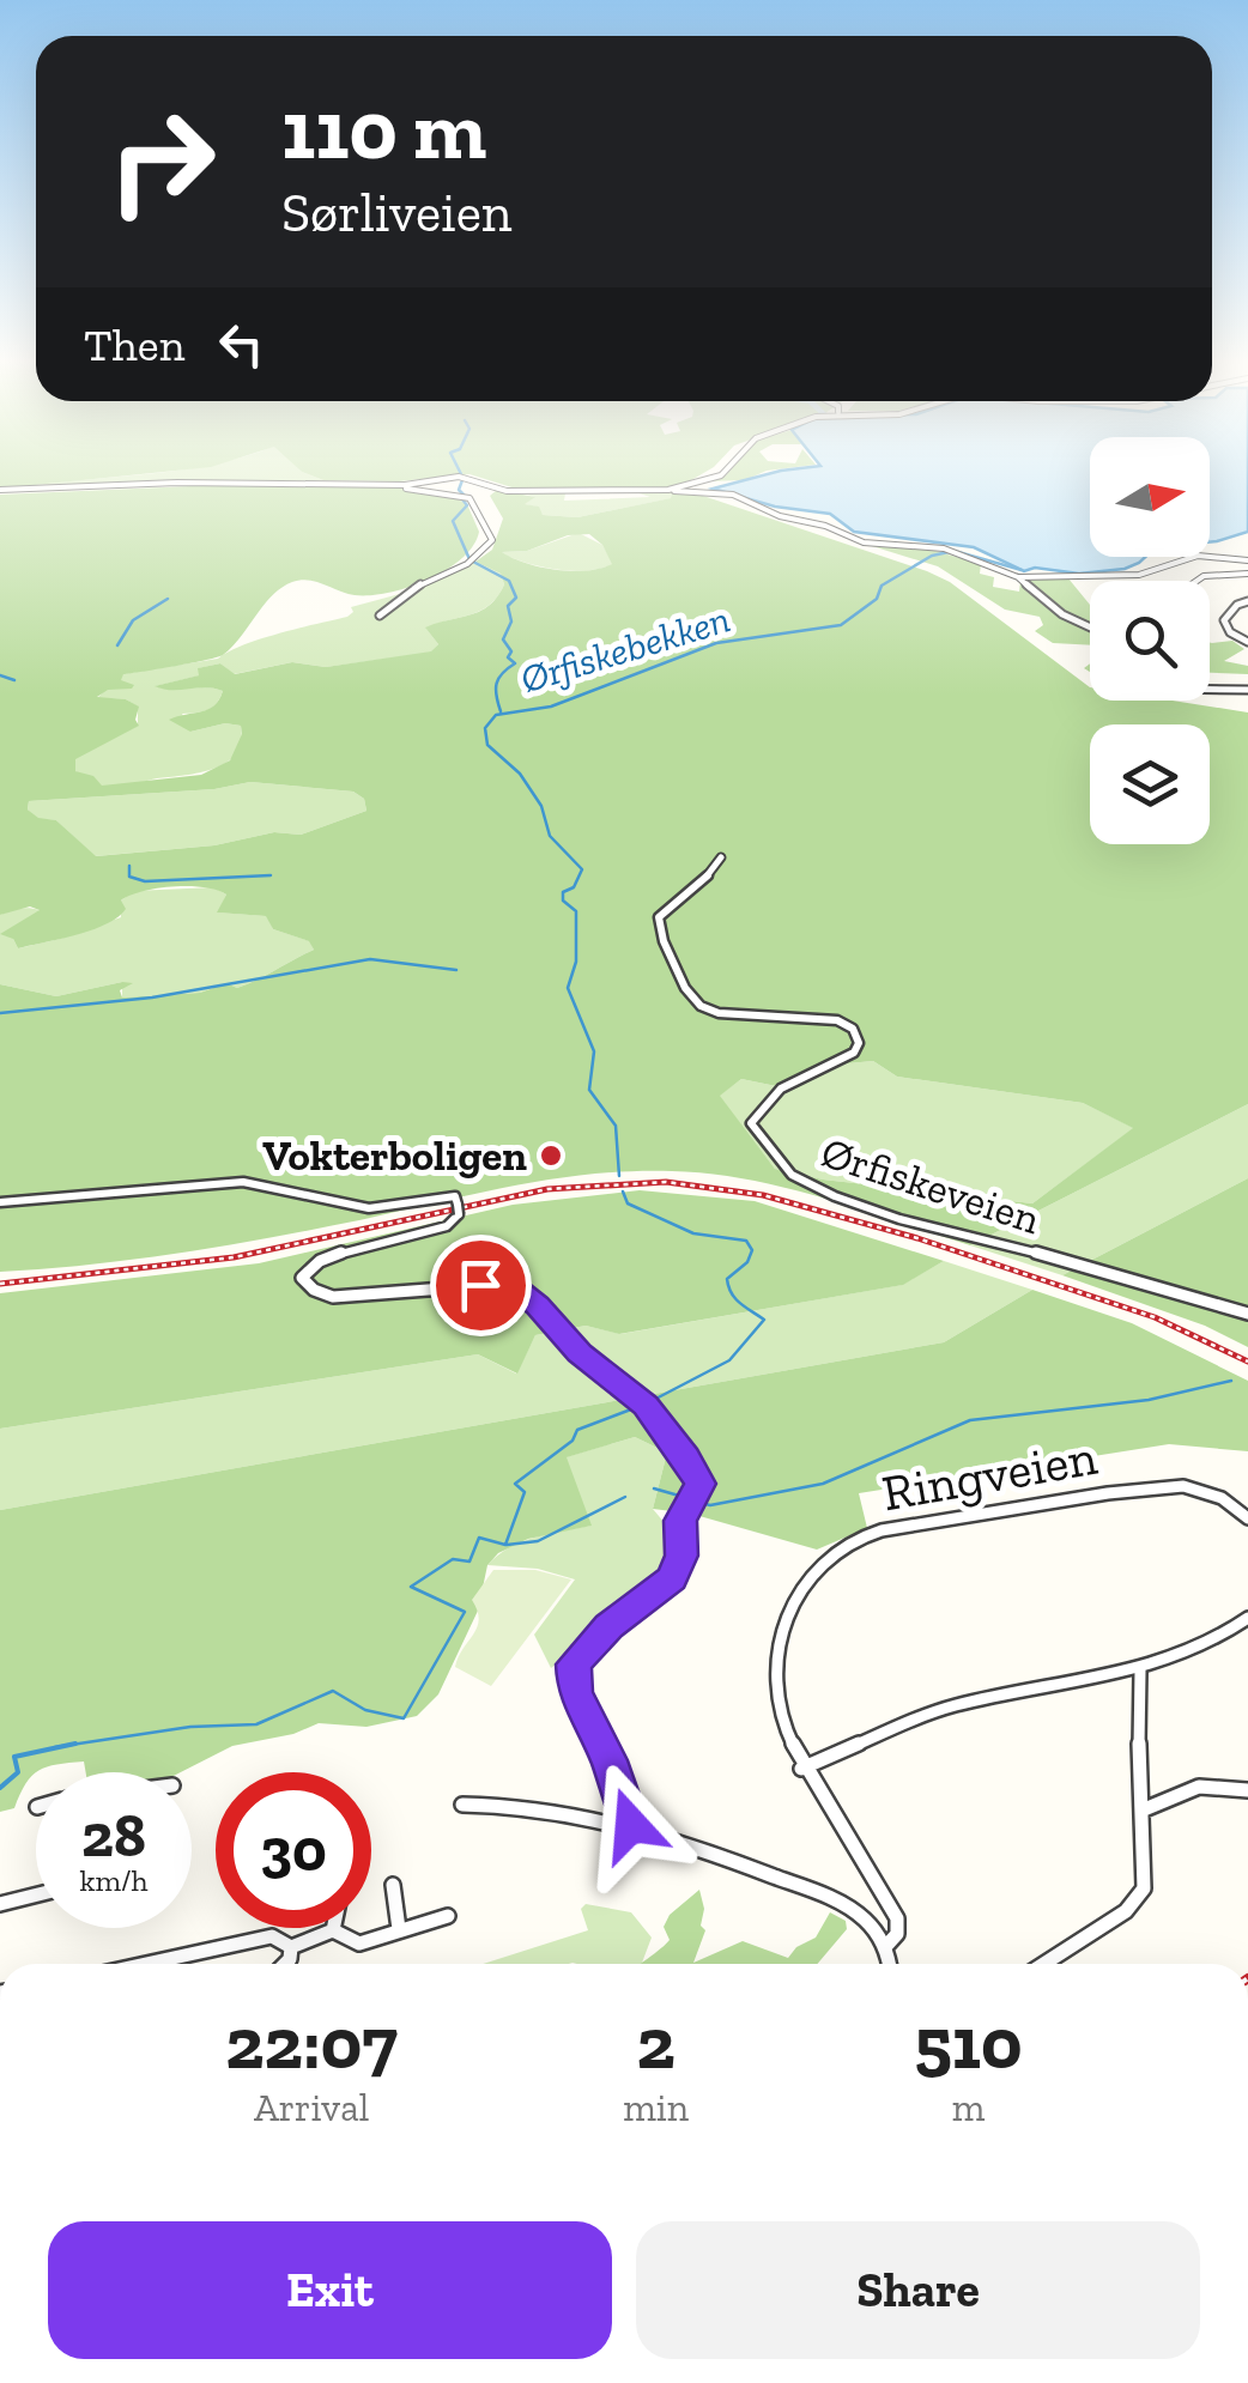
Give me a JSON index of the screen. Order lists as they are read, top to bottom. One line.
{"streets":{"street":["Ørfiskeveien","Ringveien"]},"water":["Ørfiskebekken"],"places":["Vokterboligen"],"north":"right","page":{"turn":["110 m","Sørliveien"],"then":"Then","speed":"28 km/h","limit":"30","eta":["22:07","Arrival","2","min","510","m"],"buttons":["Exit","Share"]}}
